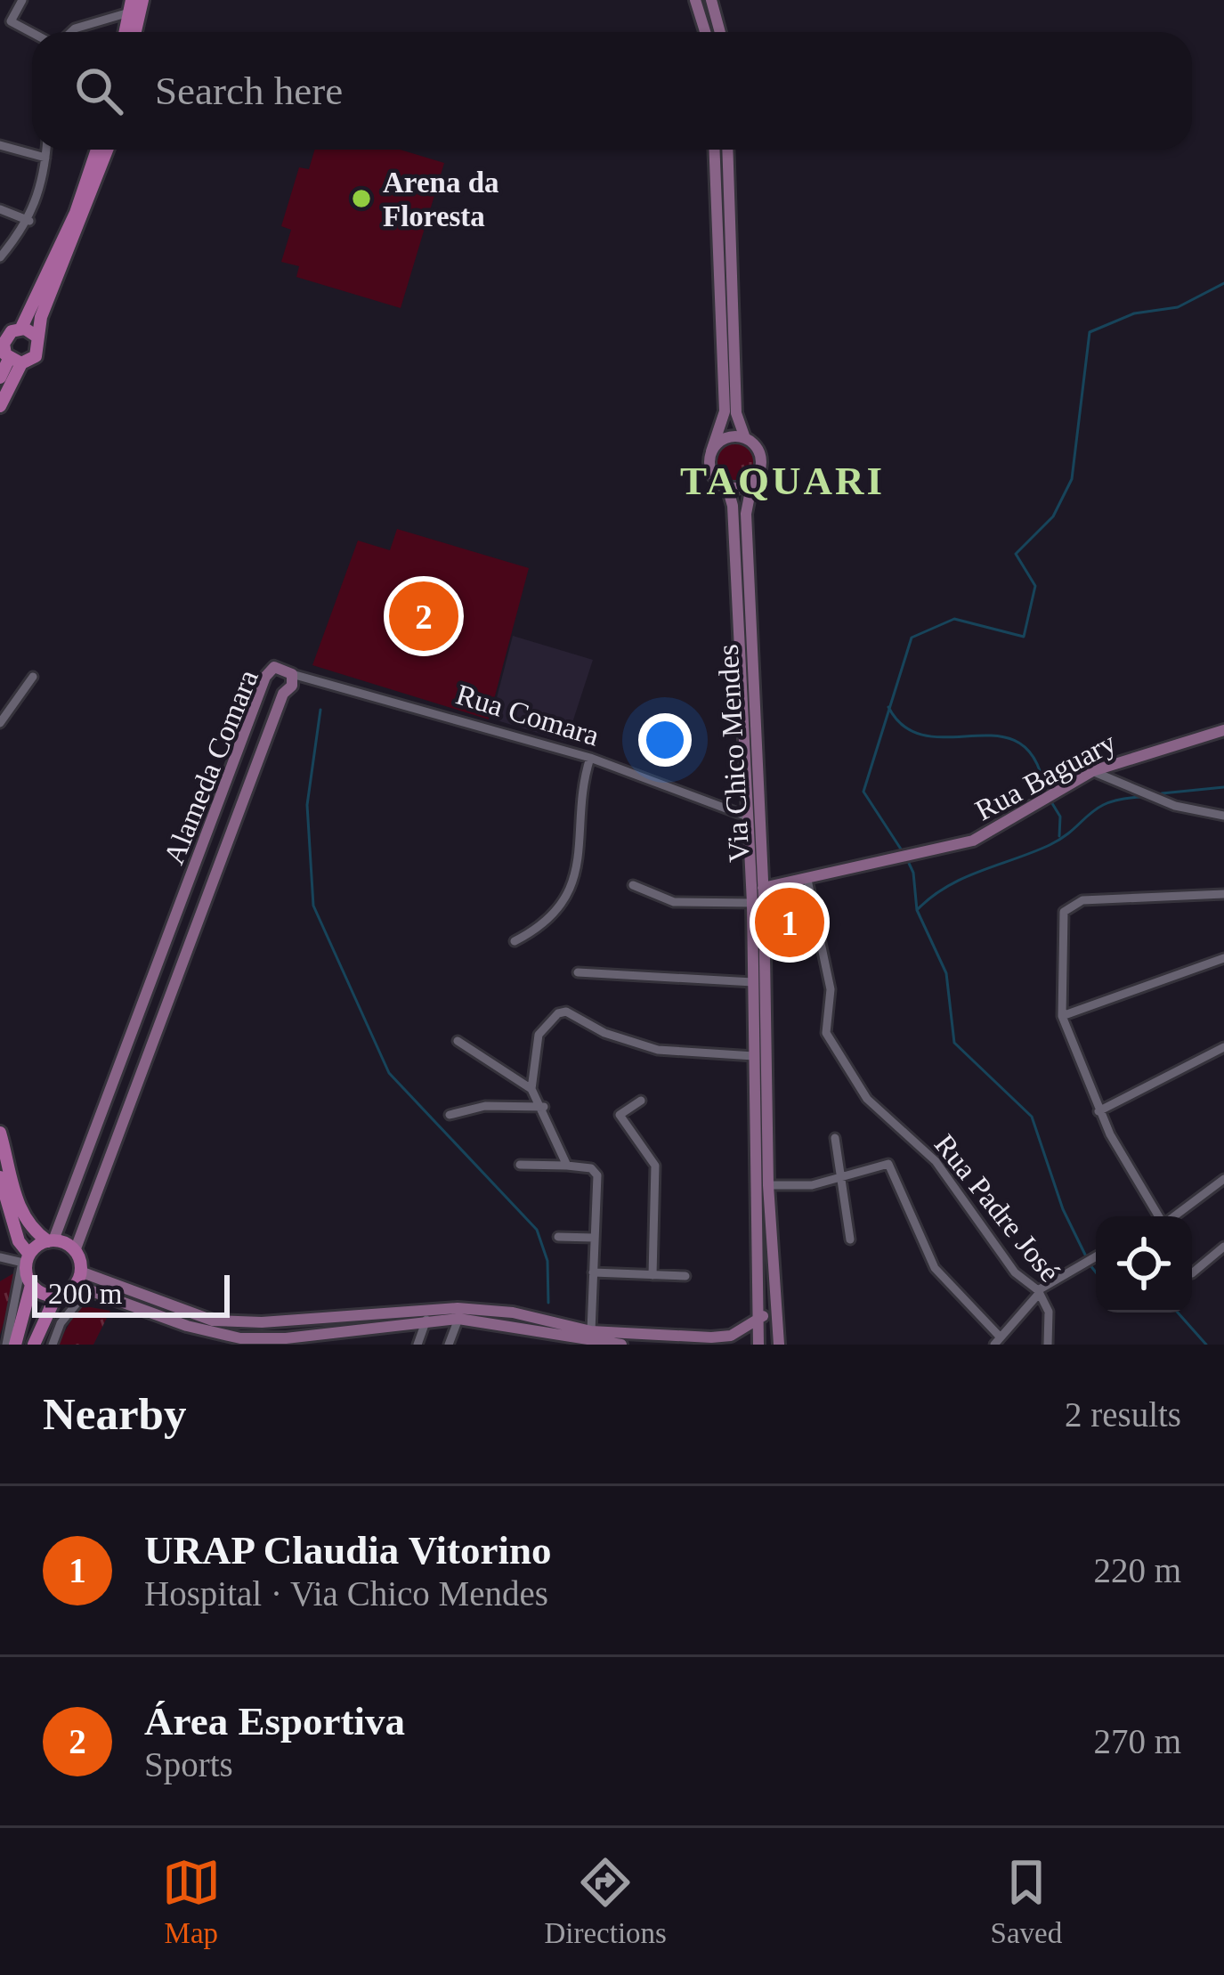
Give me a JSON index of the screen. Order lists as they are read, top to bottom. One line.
{"streets":{"street":["Rua Comara","Via Chico Mendes","Alameda Comara","Rua Baguary","Rua Padre José"]},"crossings":[["Rua Comara","Via Chico Mendes"],["Rua Comara","Alameda Comara"],["Via Chico Mendes","Rua Baguary"],["Rua Baguary","Rua Padre José"]],"districts":["TAQUARI"],"places":["Arena da Floresta"],"scale_bar":"200 m","page":{"search":"Search here","pins":["2","1"],"scale":"200 m","heading":["Nearby","2 results"],"list":[{"mark":"1","name":"URAP Claudia Vitorino","note":"Hospital · Via Chico Mendes","value":"220 m"},{"mark":"2","name":"Área Esportiva","note":"Sports","value":"270 m"}],"nav":["Map","Directions","Saved"]}}
